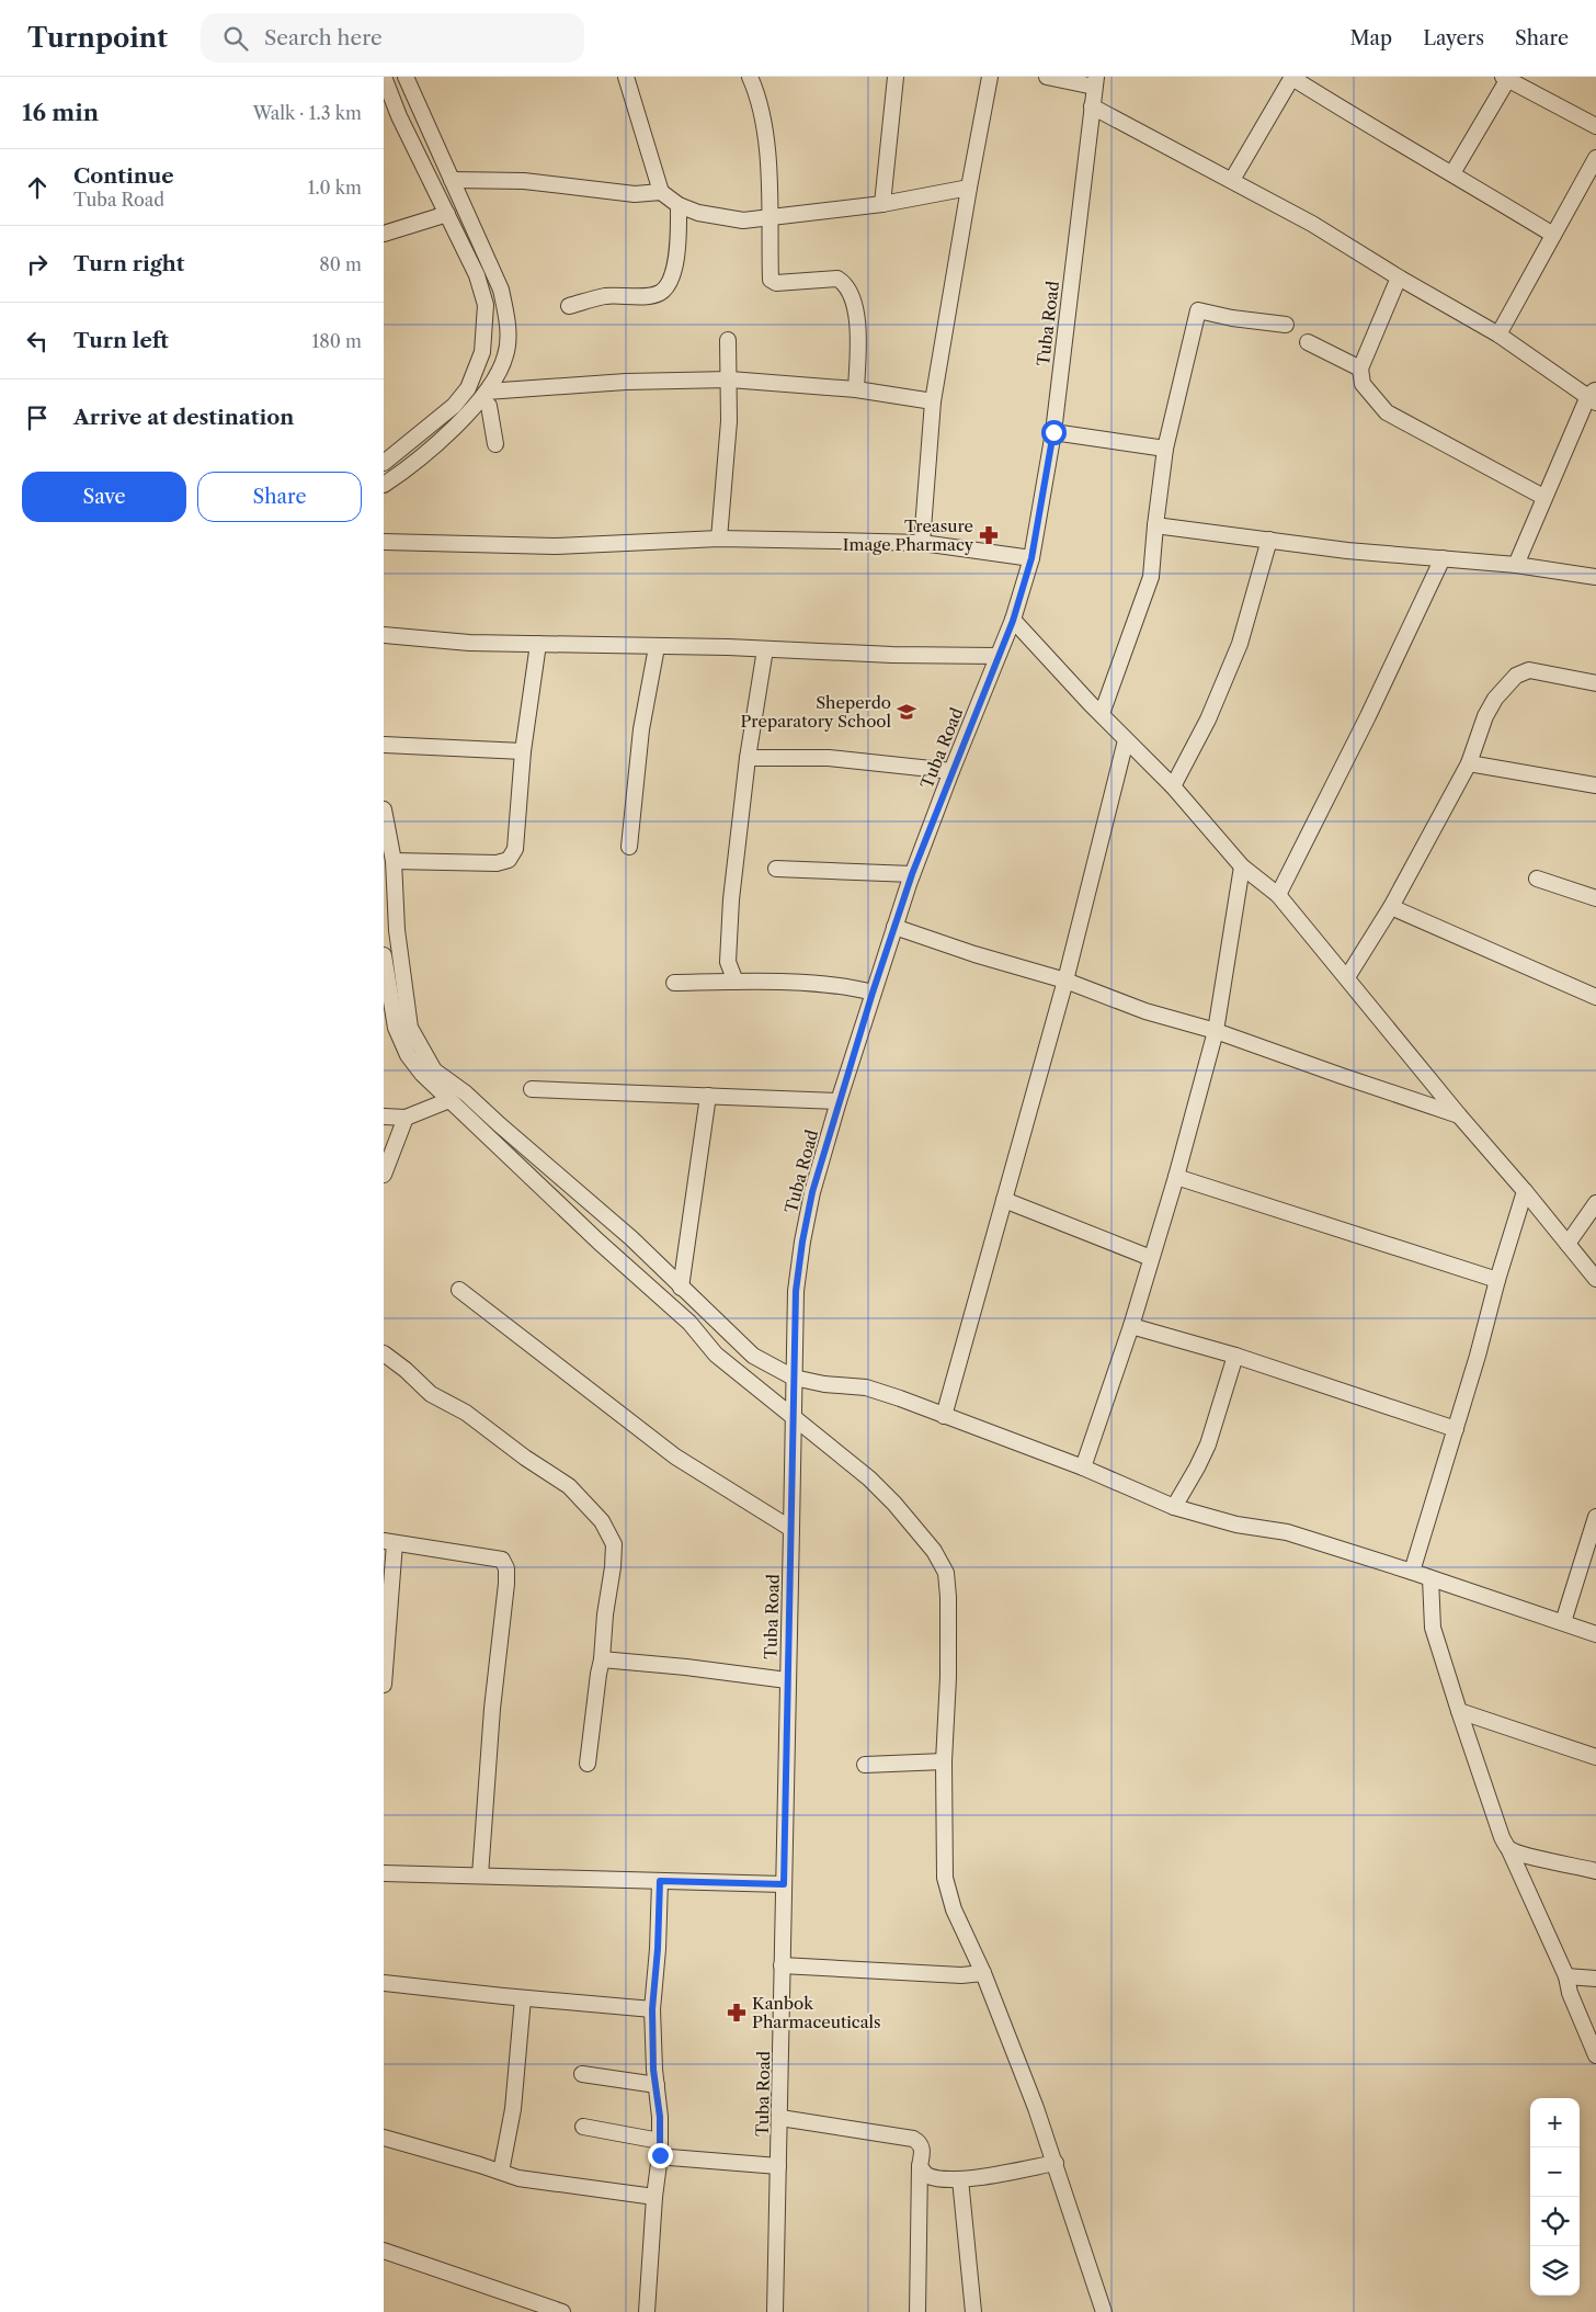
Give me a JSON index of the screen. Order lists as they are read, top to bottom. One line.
{"streets":{"street":["Tuba Road"]},"places":{"pharmacy":["Treasure Image Pharmacy","Kanbok Pharmaceuticals"],"school or university":["Sheperdo Preparatory School"]},"page":{"header":"Turnpoint","search":"Search here","nav":["Map","Layers","Share"],"heading":["16 min","Walk · 1.3 km"],"list":[["Continue","Tuba Road","1.0 km"],["Turn right","80 m"],["Turn left","180 m"],"Arrive at destination"],"buttons":["Save","Share"],"map_buttons":["+","−"]}}
